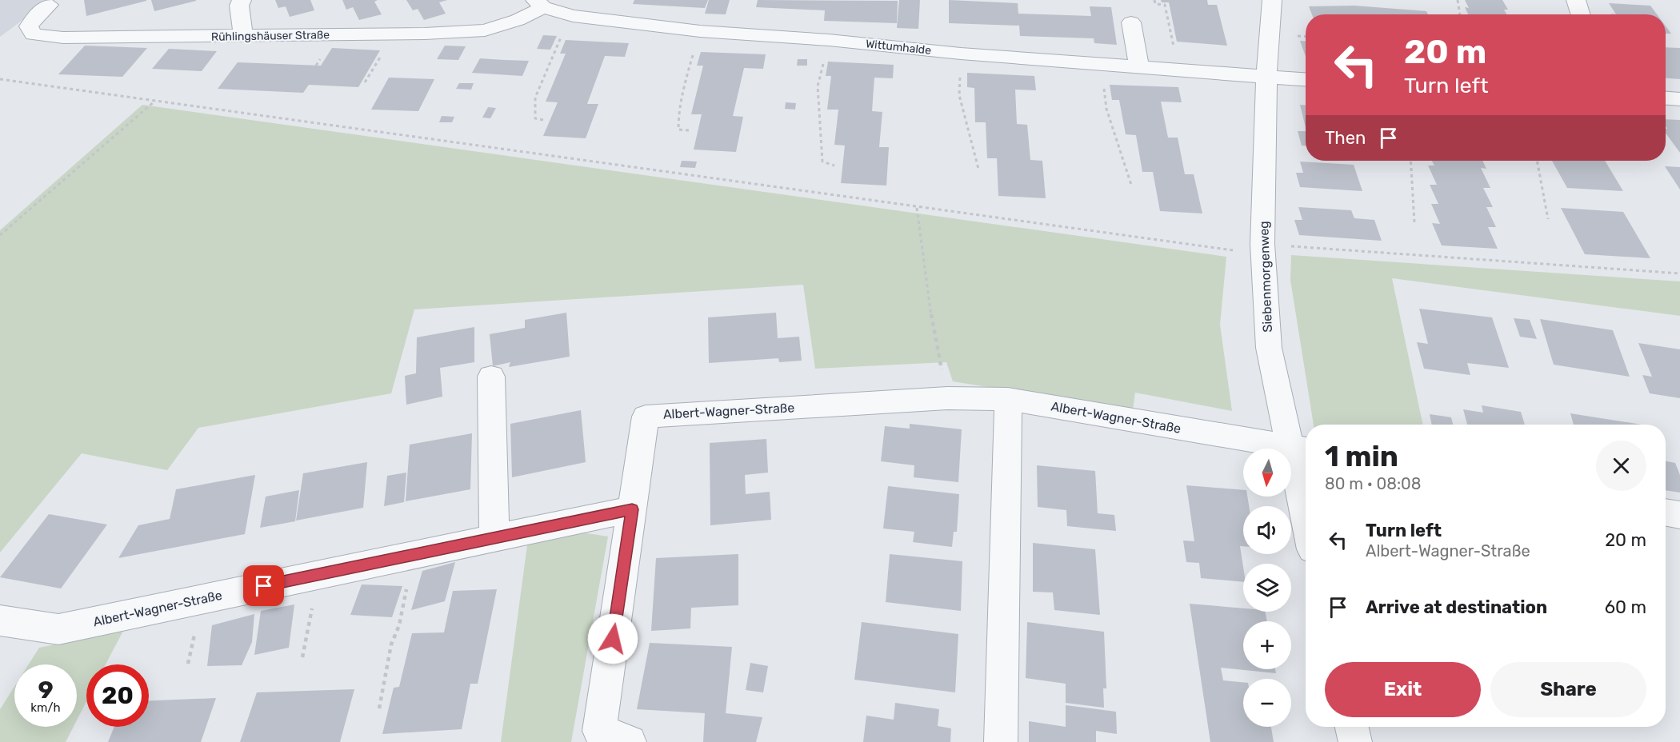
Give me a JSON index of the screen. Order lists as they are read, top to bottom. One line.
{"streets":{"street":["Rühlingshäuser Straße","Wittumhalde","Siebenmorgenweg","Albert-Wagner-Straße"]},"crossings":[["Rühlingshäuser Straße","Wittumhalde"],["Wittumhalde","Siebenmorgenweg"],["Siebenmorgenweg","Albert-Wagner-Straße"]],"north":"bottom","page":{"turn":["20 m","Turn left"],"then":"Then","heading":["1 min","80 m · 08:08"],"map_buttons":["+","−"],"list":[{"name":"Turn left","note":"Albert-Wagner-Straße","value":"20 m"},{"name":"Arrive at destination","value":"60 m"}],"buttons":["Exit","Share"],"speed":"9 km/h","limit":"20"}}
